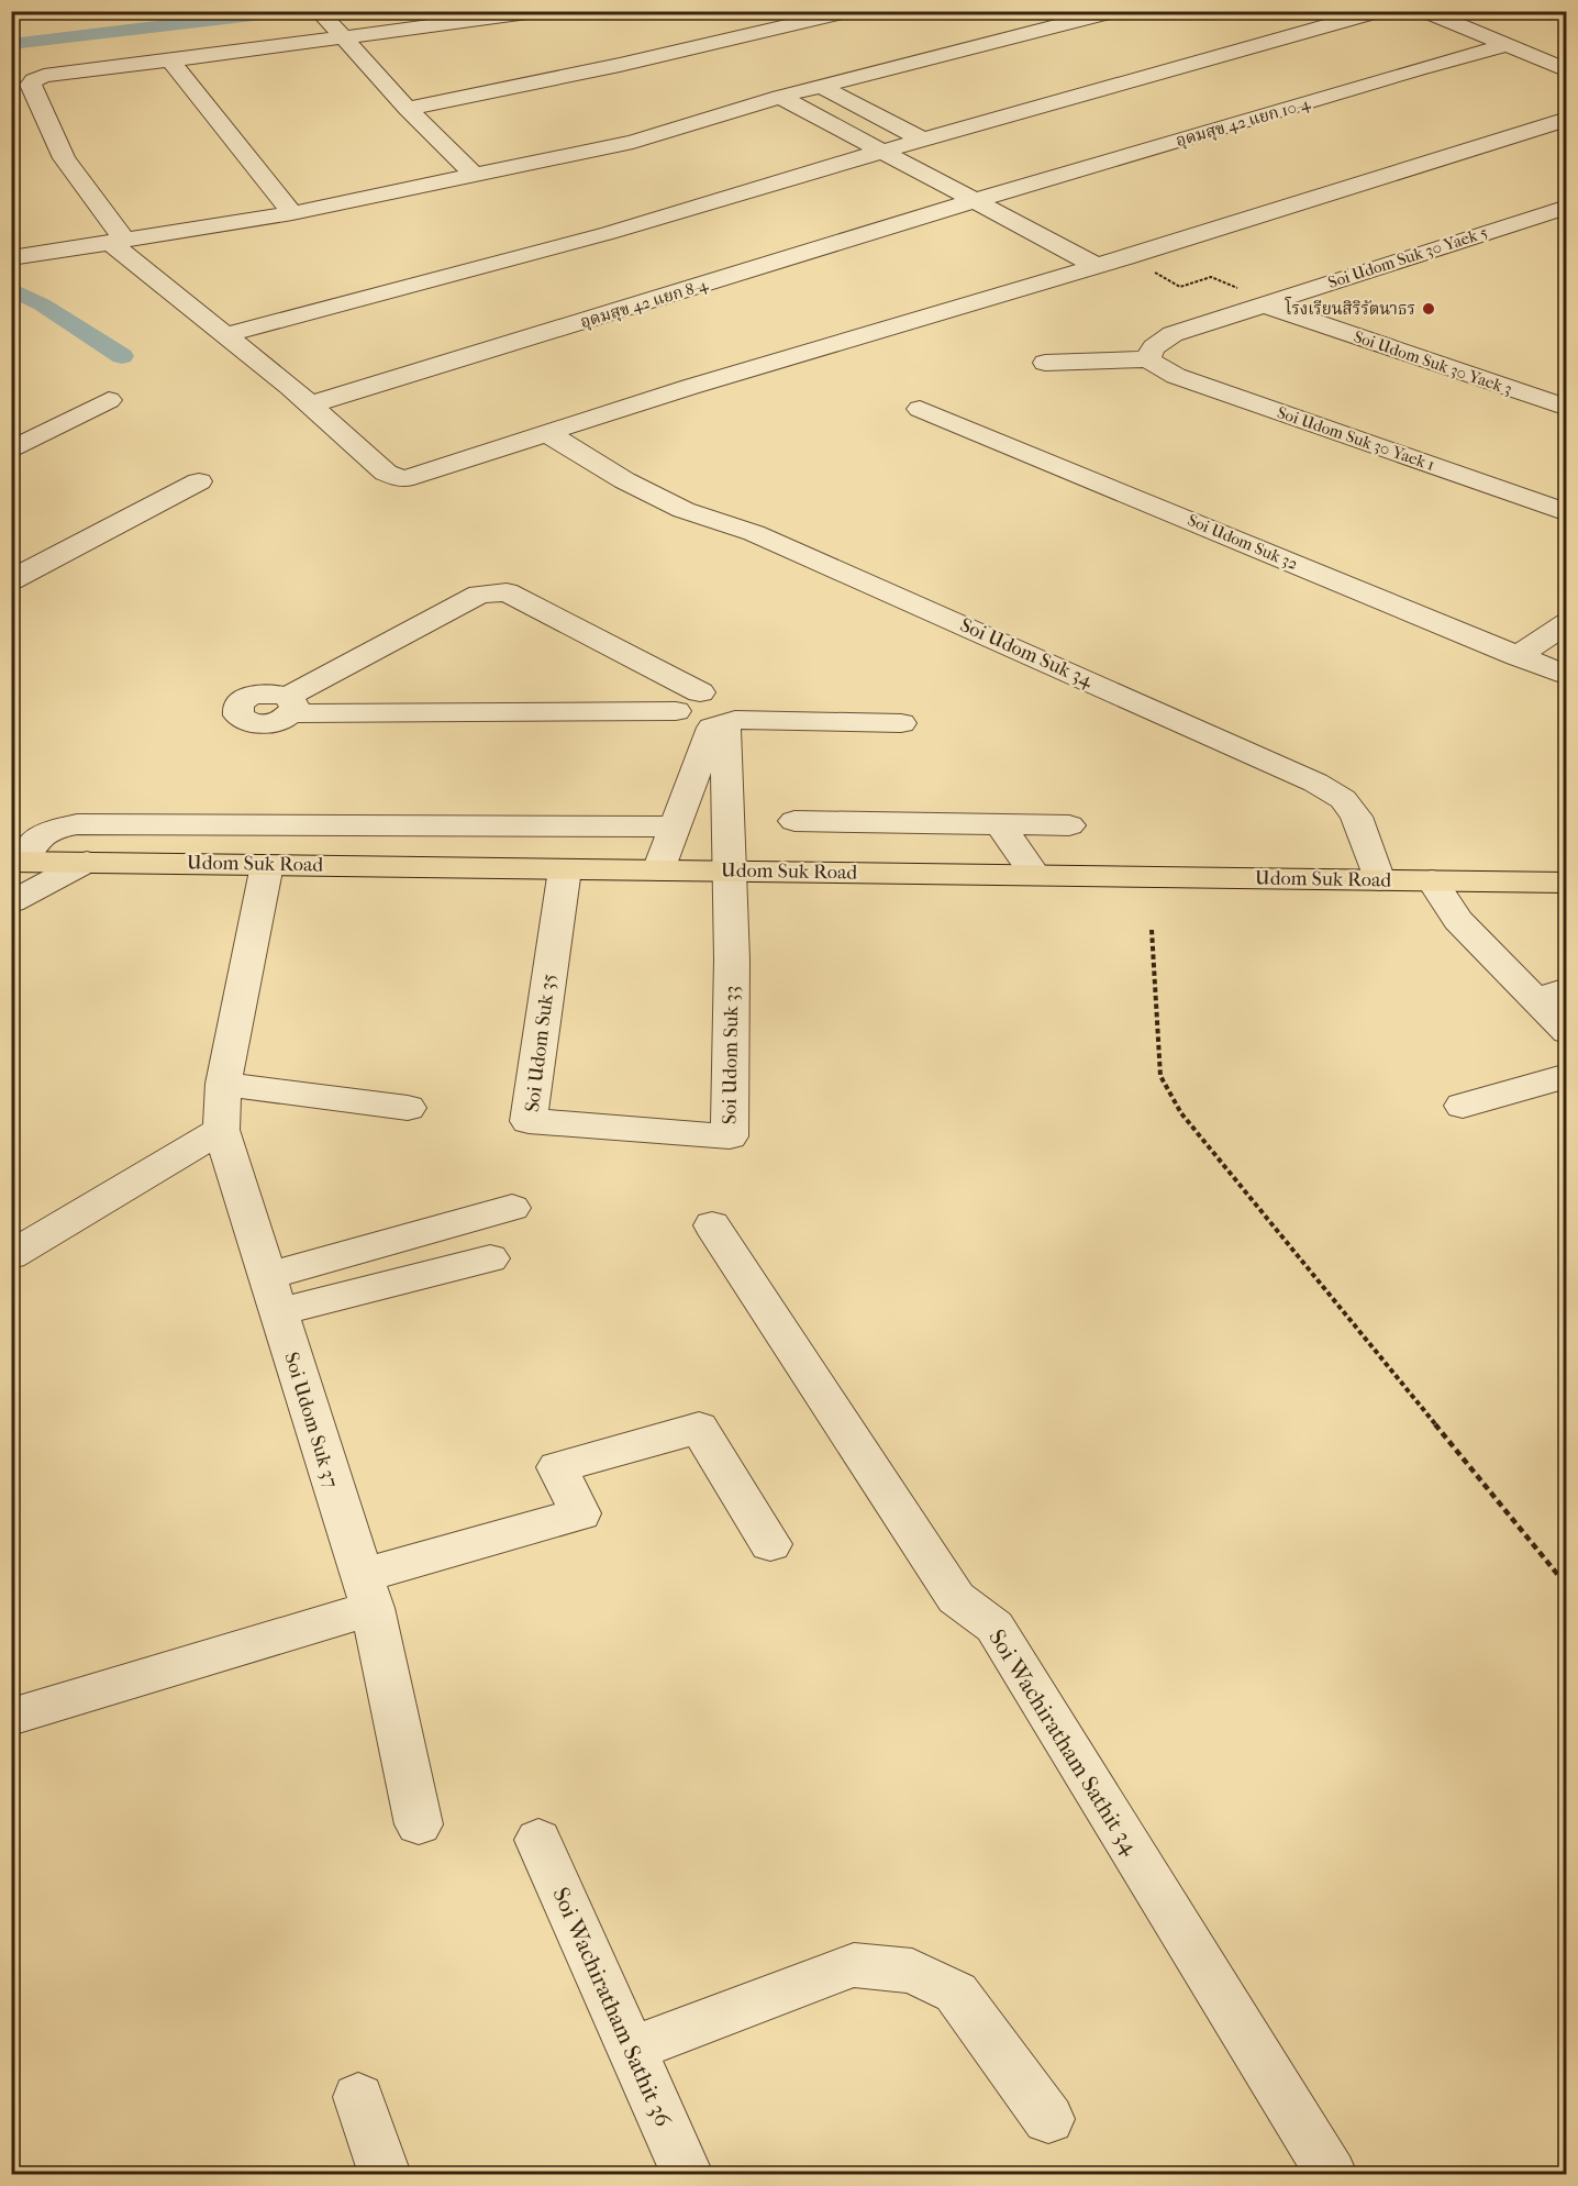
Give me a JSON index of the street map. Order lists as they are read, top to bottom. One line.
{"streets":{"main road":["Udom Suk Road"],"street":["อุดมสุข 42 แยก 10-4","Soi Udom Suk 30 Yaek 5","อุดมสุข 42 แยก 8-4","Soi Udom Suk 30 Yaek 3","Soi Udom Suk 30 Yaek 1","Soi Udom Suk 32","Soi Udom Suk 34","Soi Udom Suk 35","Soi Udom Suk 33","Soi Udom Suk 37","Soi Wachiratham Sathit 34","Soi Wachiratham Sathit 36"]},"crossings":[["อุดมสุข 42 แยก 10-4","อุดมสุข 42 แยก 8-4"],["Soi Udom Suk 30 Yaek 5","Soi Udom Suk 30 Yaek 3"],["Soi Udom Suk 30 Yaek 5","Soi Udom Suk 30 Yaek 1"],["Soi Udom Suk 34","Udom Suk Road"],["Udom Suk Road","Soi Udom Suk 35"],["Udom Suk Road","Soi Udom Suk 33"],["Udom Suk Road","Soi Udom Suk 37"],["Soi Udom Suk 35","Soi Udom Suk 33"]],"places":["โรงเรียนสิริรัตนาธร"]}
